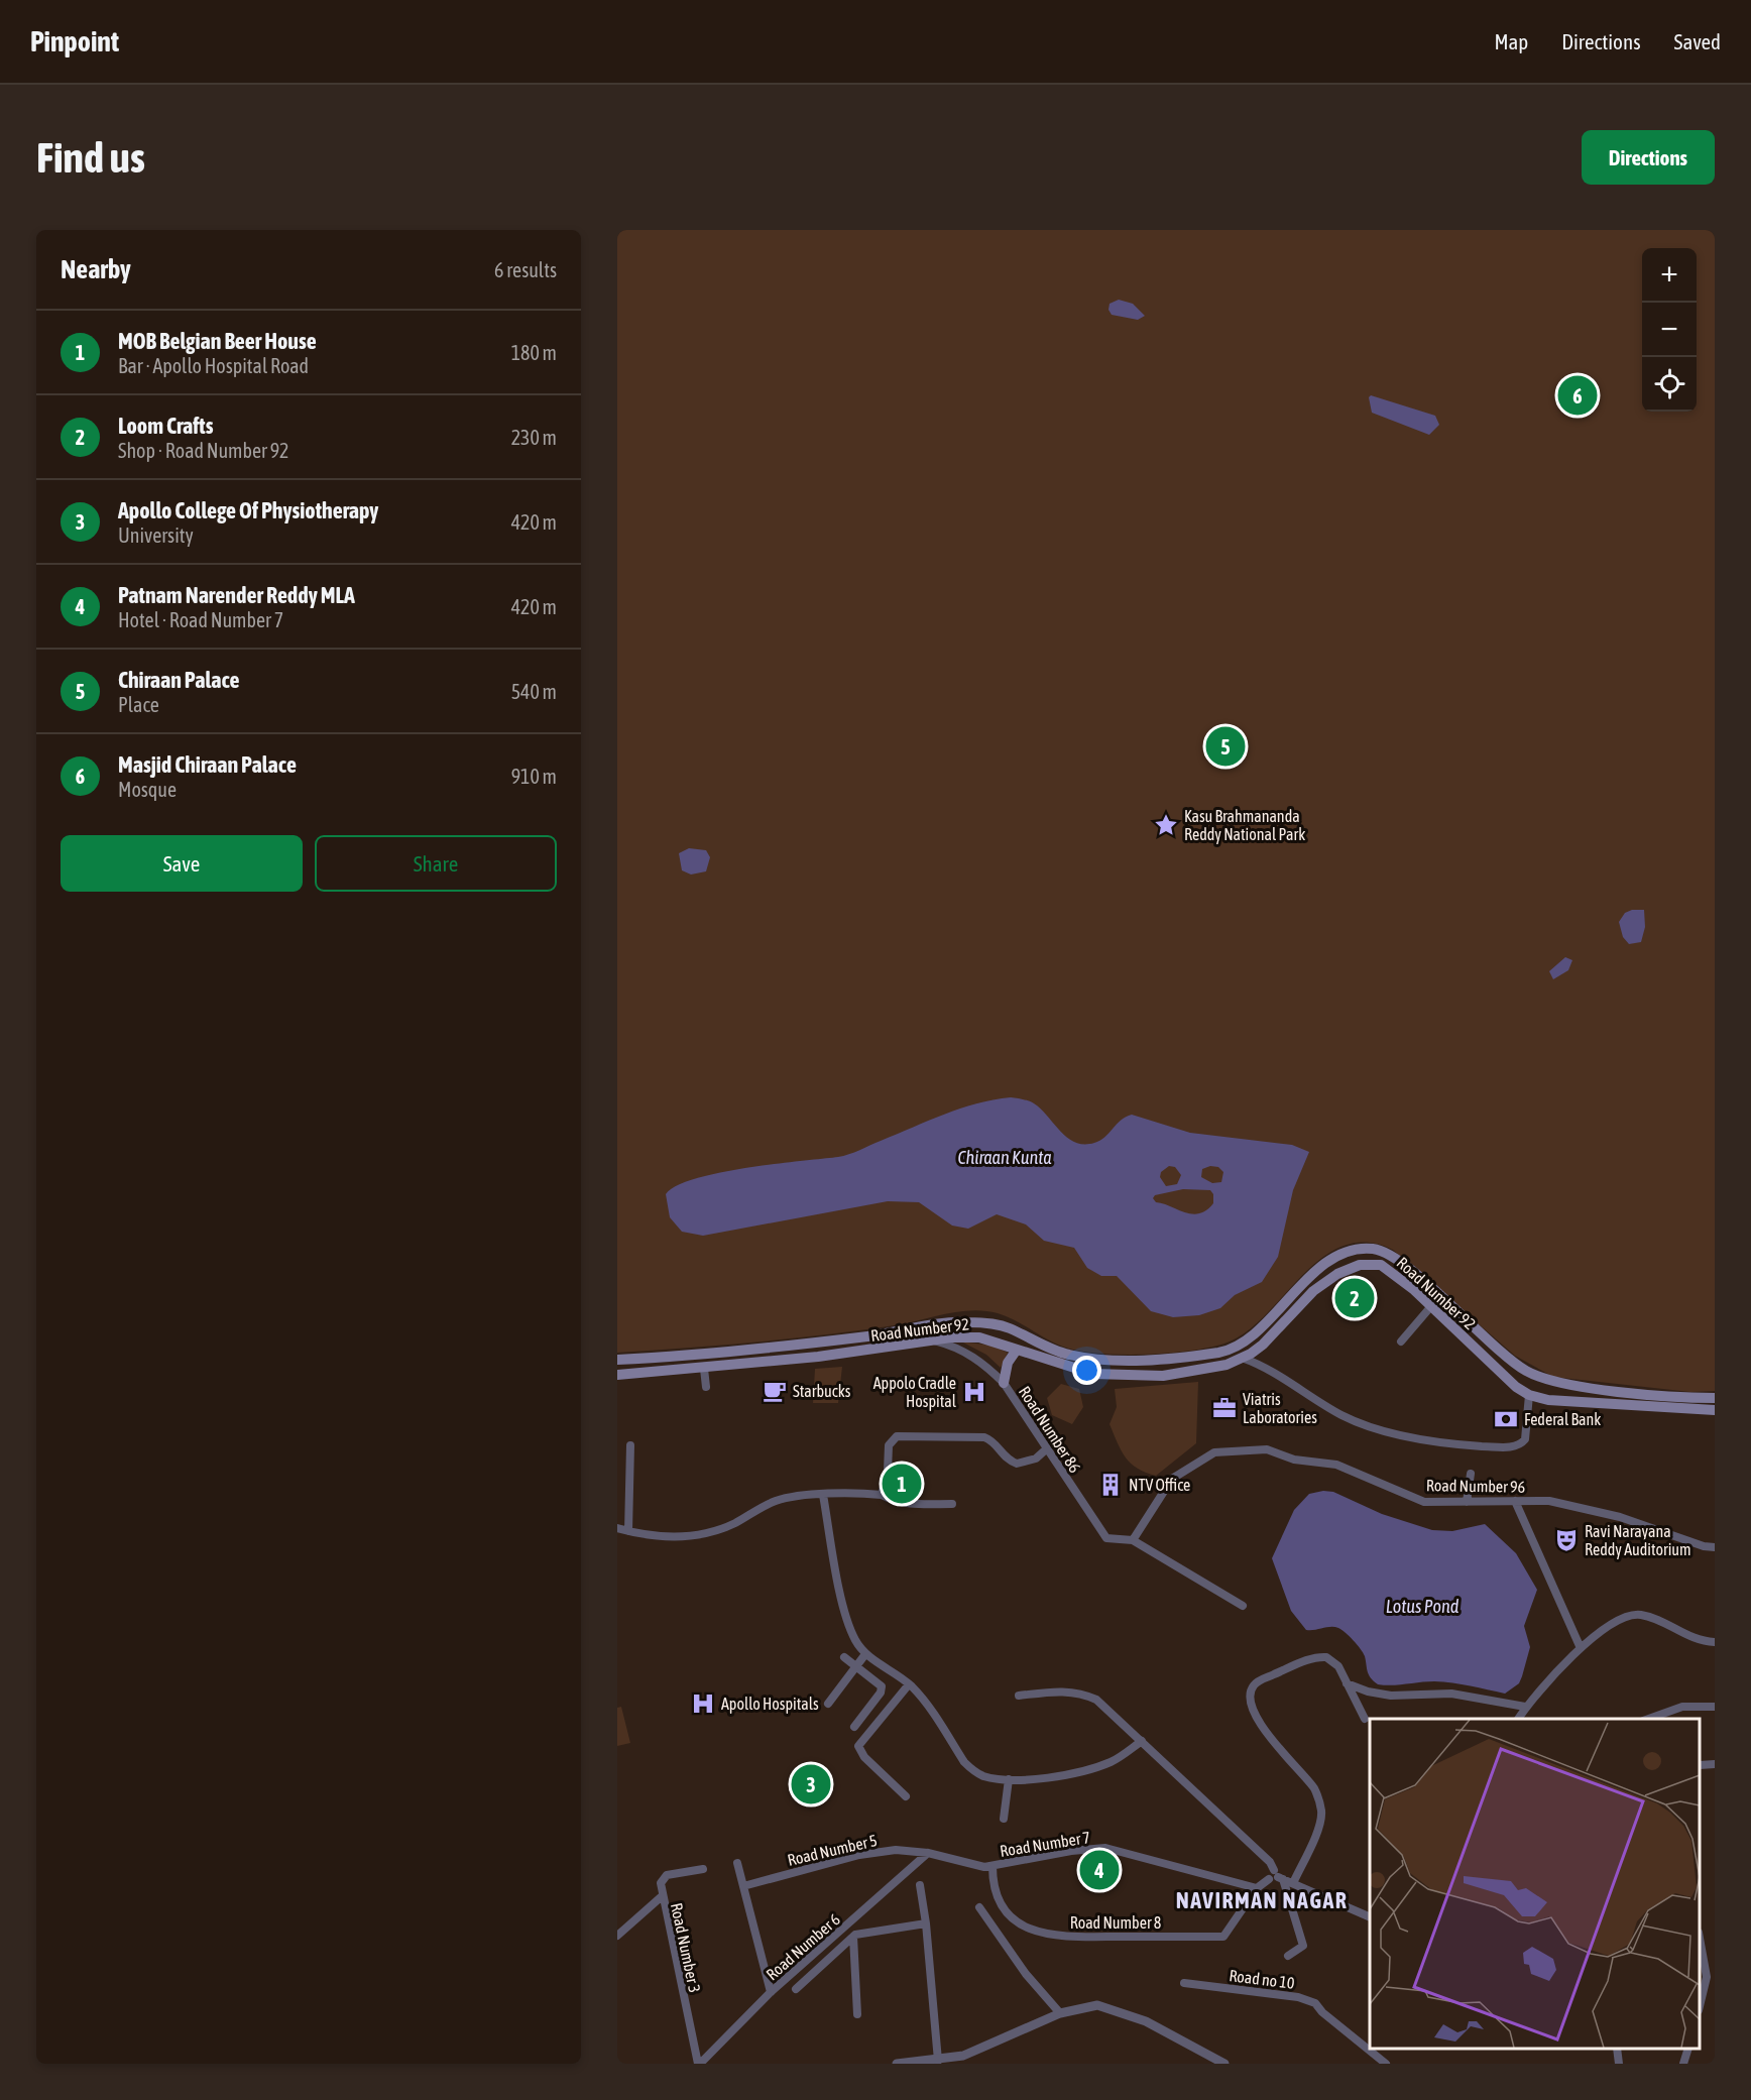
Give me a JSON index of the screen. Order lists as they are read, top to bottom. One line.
{"streets":{"main road":["Road Number 92"],"street":["Road Number 86","Road Number 96","Road Number 7","Road Number 5","Road Number 8","Road Number 6","Road Number 3","Road no 10"]},"crossings":[["Road Number 92","Road Number 86"],["Road Number 86","Road Number 96"],["Road Number 7","Road Number 5"],["Road Number 7","Road Number 8"],["Road Number 7","Road Number 6"],["Road Number 5","Road Number 6"],["Road Number 6","Road Number 3"]],"districts":["NAVIRMAN NAGAR"],"water":["Chiraan Kunta","Lotus Pond"],"places":{"place":["Kasu Brahmananda Reddy National Park"],"cafe":["Starbucks"],"hospital":["Appolo Cradle Hospital","Apollo Hospitals"],"office":["Viatris Laboratories"],"bank":["Federal Bank"],"building":["NTV Office"],"theatre":["Ravi Narayana Reddy Auditorium"]},"page":{"header":"Pinpoint","nav":["Map","Directions","Saved"],"buttons":["Directions",["Save","Share"]],"title":"Find us","heading":["Nearby","6 results"],"map_buttons":["+","−"],"list":[{"mark":"1","name":"MOB Belgian Beer House","note":"Bar · Apollo Hospital Road","value":"180 m"},{"mark":"2","name":"Loom Crafts","note":"Shop · Road Number 92","value":"230 m"},{"mark":"3","name":"Apollo College Of Physiotherapy","note":"University","value":"420 m"},{"mark":"4","name":"Patnam Narender Reddy MLA","note":"Hotel · Road Number 7","value":"420 m"},{"mark":"5","name":"Chiraan Palace","note":"Place","value":"540 m"},{"mark":"6","name":"Masjid Chiraan Palace","note":"Mosque","value":"910 m"}],"pins":["6","5","2","1","3","4"]}}
